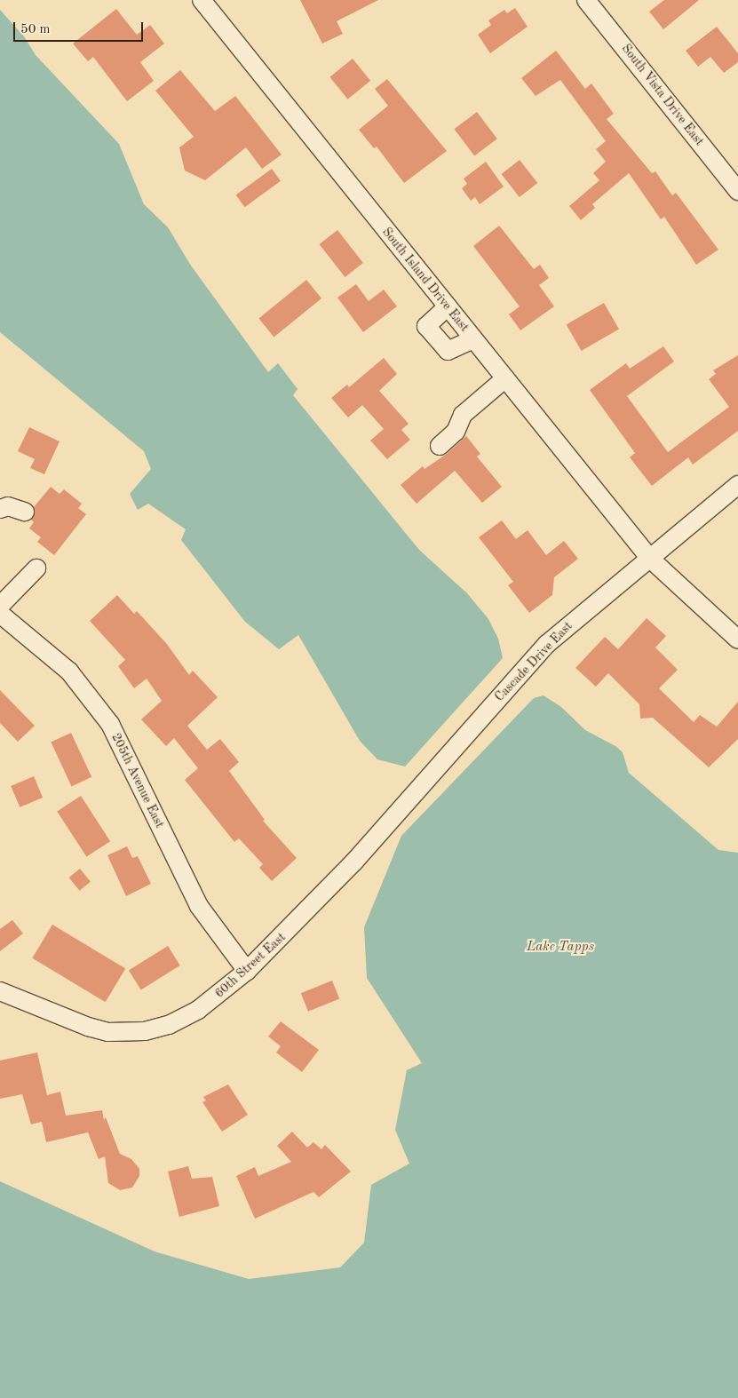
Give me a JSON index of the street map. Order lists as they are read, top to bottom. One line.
{"streets":{"street":["South Vista Drive East","South Island Drive East","Cascade Drive East","205th Avenue East","60th Street East"]},"crossings":[["South Island Drive East","Cascade Drive East"],["Cascade Drive East","60th Street East"],["205th Avenue East","60th Street East"]],"water":["Lake Tapps"],"scale_bar":"50 m"}
